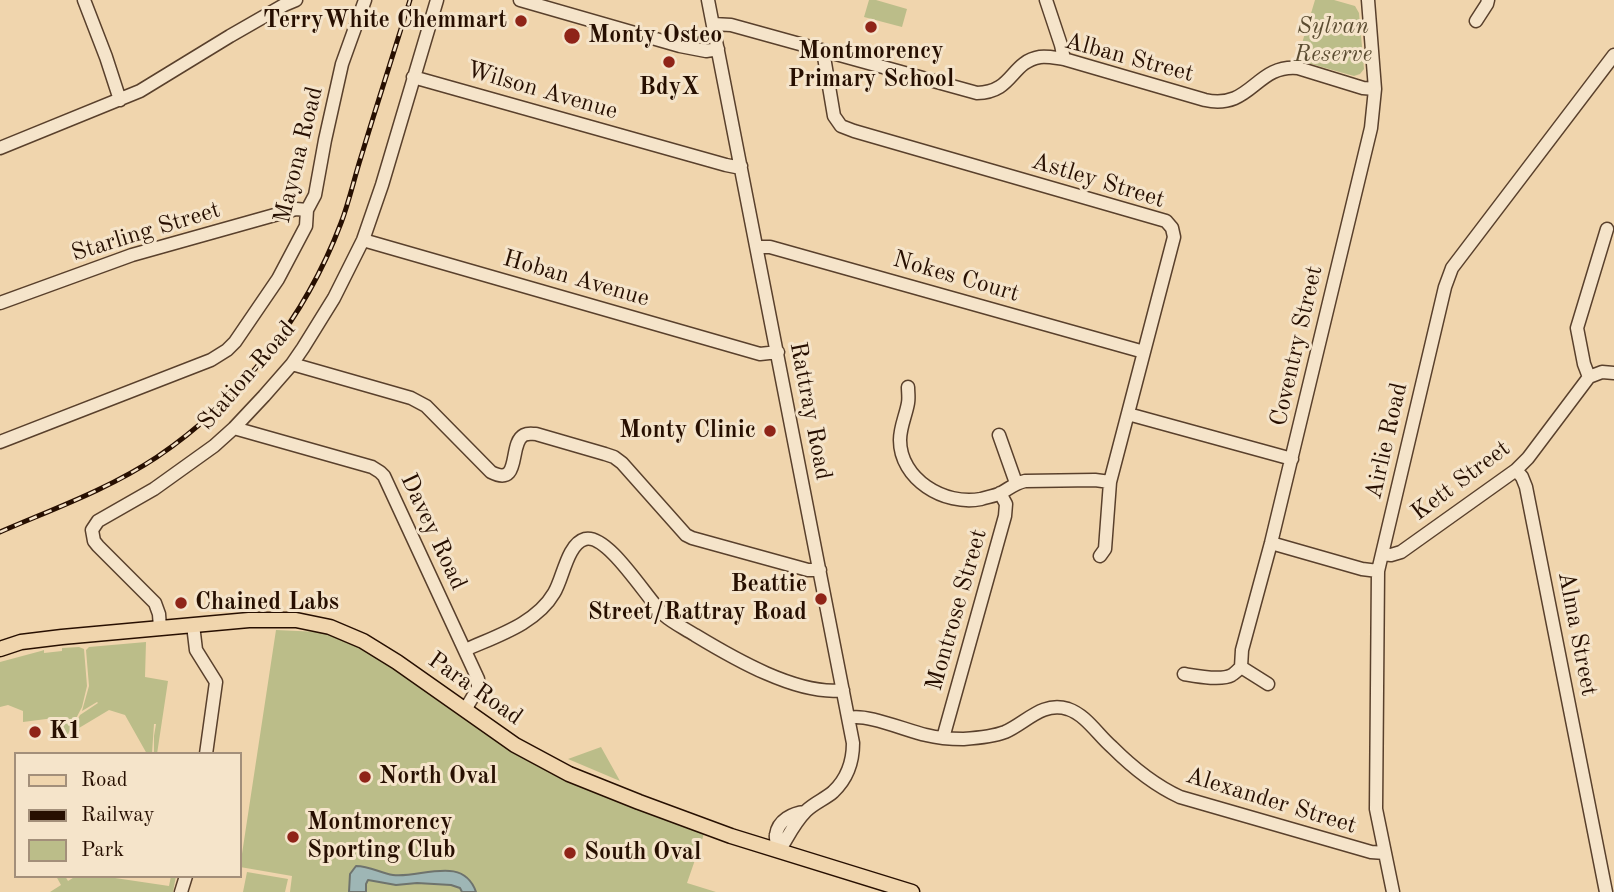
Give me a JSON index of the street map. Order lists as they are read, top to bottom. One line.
{"streets":{"main road":["Para Road"],"street":["Alban Street","Wilson Avenue","Mayona Road","Astley Street","Starling Street","Nokes Court","Hoban Avenue","Coventry Street","Station Road","Rattray Road","Airlie Road","Kett Street","Davey Road","Montrose Street","Alma Street","Alexander Street"]},"crossings":[["Alban Street","Astley Street"],["Alban Street","Coventry Street"],["Alban Street","Rattray Road"],["Wilson Avenue","Station Road"],["Wilson Avenue","Rattray Road"],["Mayona Road","Starling Street"],["Astley Street","Nokes Court"],["Nokes Court","Rattray Road"],["Hoban Avenue","Station Road"],["Hoban Avenue","Rattray Road"],["Station Road","Davey Road"],["Station Road","Para Road"],["Rattray Road","Para Road"],["Rattray Road","Alexander Street"],["Airlie Road","Kett Street"],["Airlie Road","Alexander Street"],["Kett Street","Alma Street"],["Davey Road","Para Road"],["Montrose Street","Alexander Street"]],"parks":["Sylvan Reserve"],"places":["TerryWhite Chemmart","Montmorency Primary School","Monty Osteo","BdyX","Monty Clinic","Beattie Street/Rattray Road","Chained Labs","K1","North Oval","Montmorency Sporting Club","South Oval"],"legend":["Road","Railway","Park"]}
